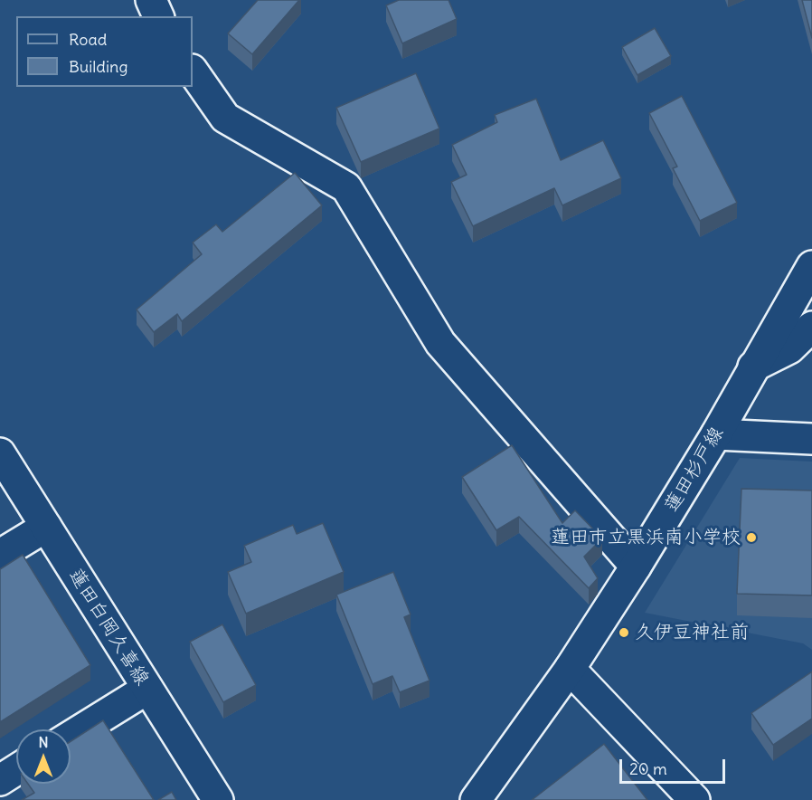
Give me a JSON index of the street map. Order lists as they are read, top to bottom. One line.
{"streets":{"street":["蓮田杉戸線","蓮田白岡久喜線"]},"places":["蓮田市立黒浜南小学校","久伊豆神社前"],"legend":["Road","Building"],"scale_bar":"20 m","north":"top"}
